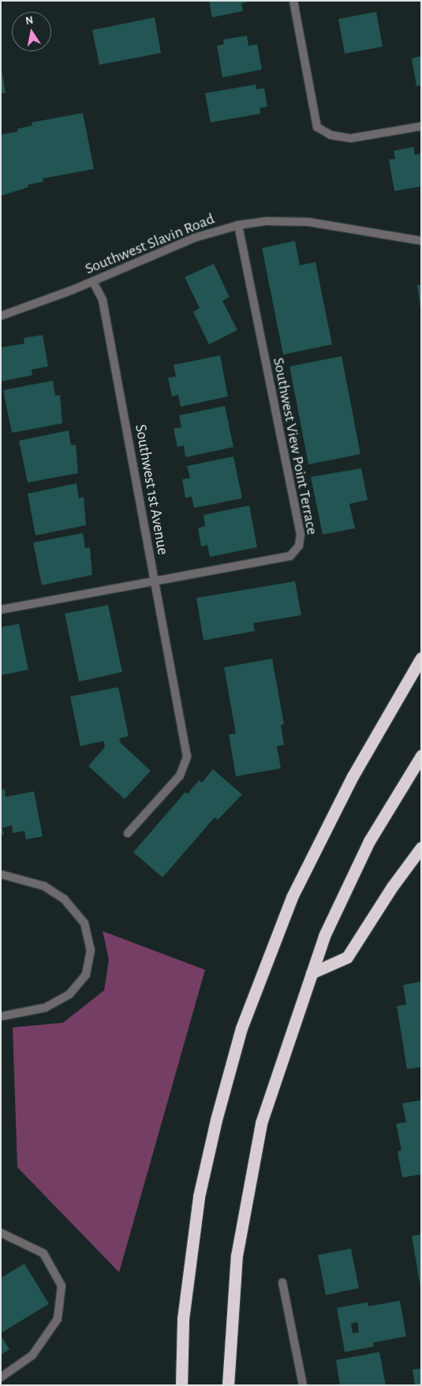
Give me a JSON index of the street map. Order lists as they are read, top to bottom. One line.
{"streets":{"street":["Southwest Slavin Road","Southwest View Point Terrace","Southwest 1st Avenue"]},"crossings":[["Southwest Slavin Road","Southwest View Point Terrace"],["Southwest Slavin Road","Southwest 1st Avenue"],["Southwest View Point Terrace","Southwest 1st Avenue"]],"north":"top"}
